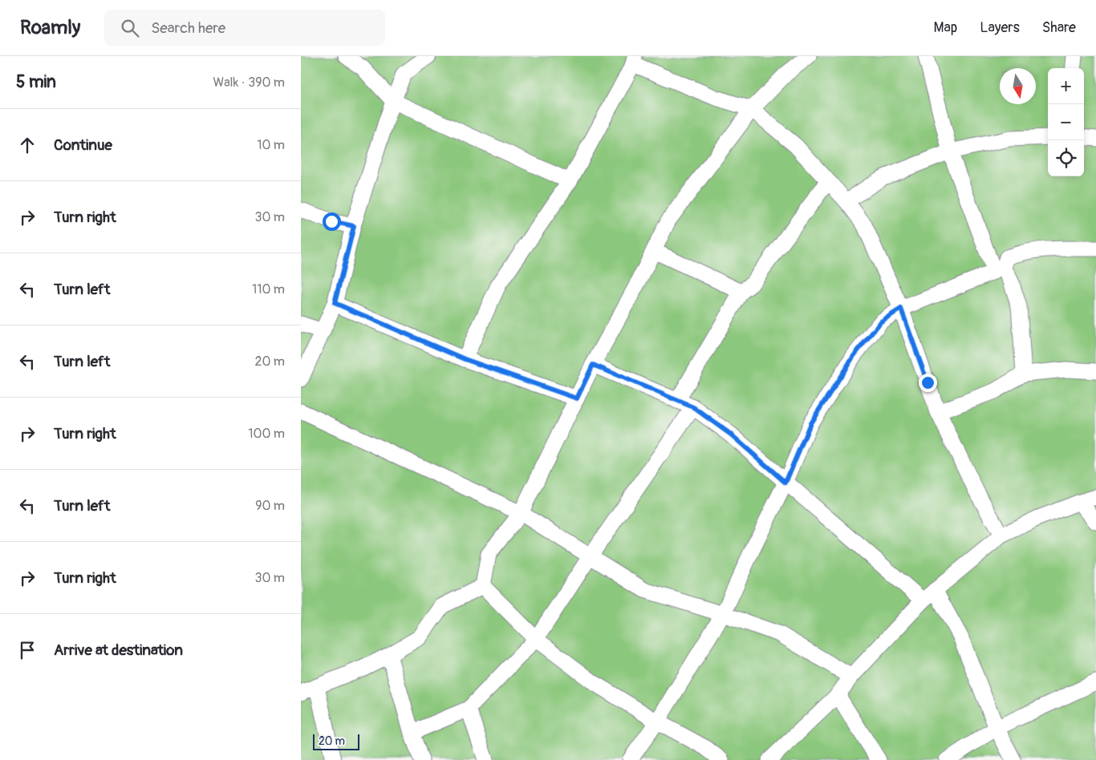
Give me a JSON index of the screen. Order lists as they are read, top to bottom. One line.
{"scale_bar":"20 m","north":"bottom","page":{"header":"Roamly","search":"Search here","nav":["Map","Layers","Share"],"heading":["5 min","Walk · 390 m"],"map_buttons":["+","−"],"list":[["Continue","10 m"],["Turn right","30 m"],["Turn left","110 m"],["Turn left","20 m"],["Turn right","100 m"],["Turn left","90 m"],["Turn right","30 m"],"Arrive at destination"],"scale":"20 m"}}
